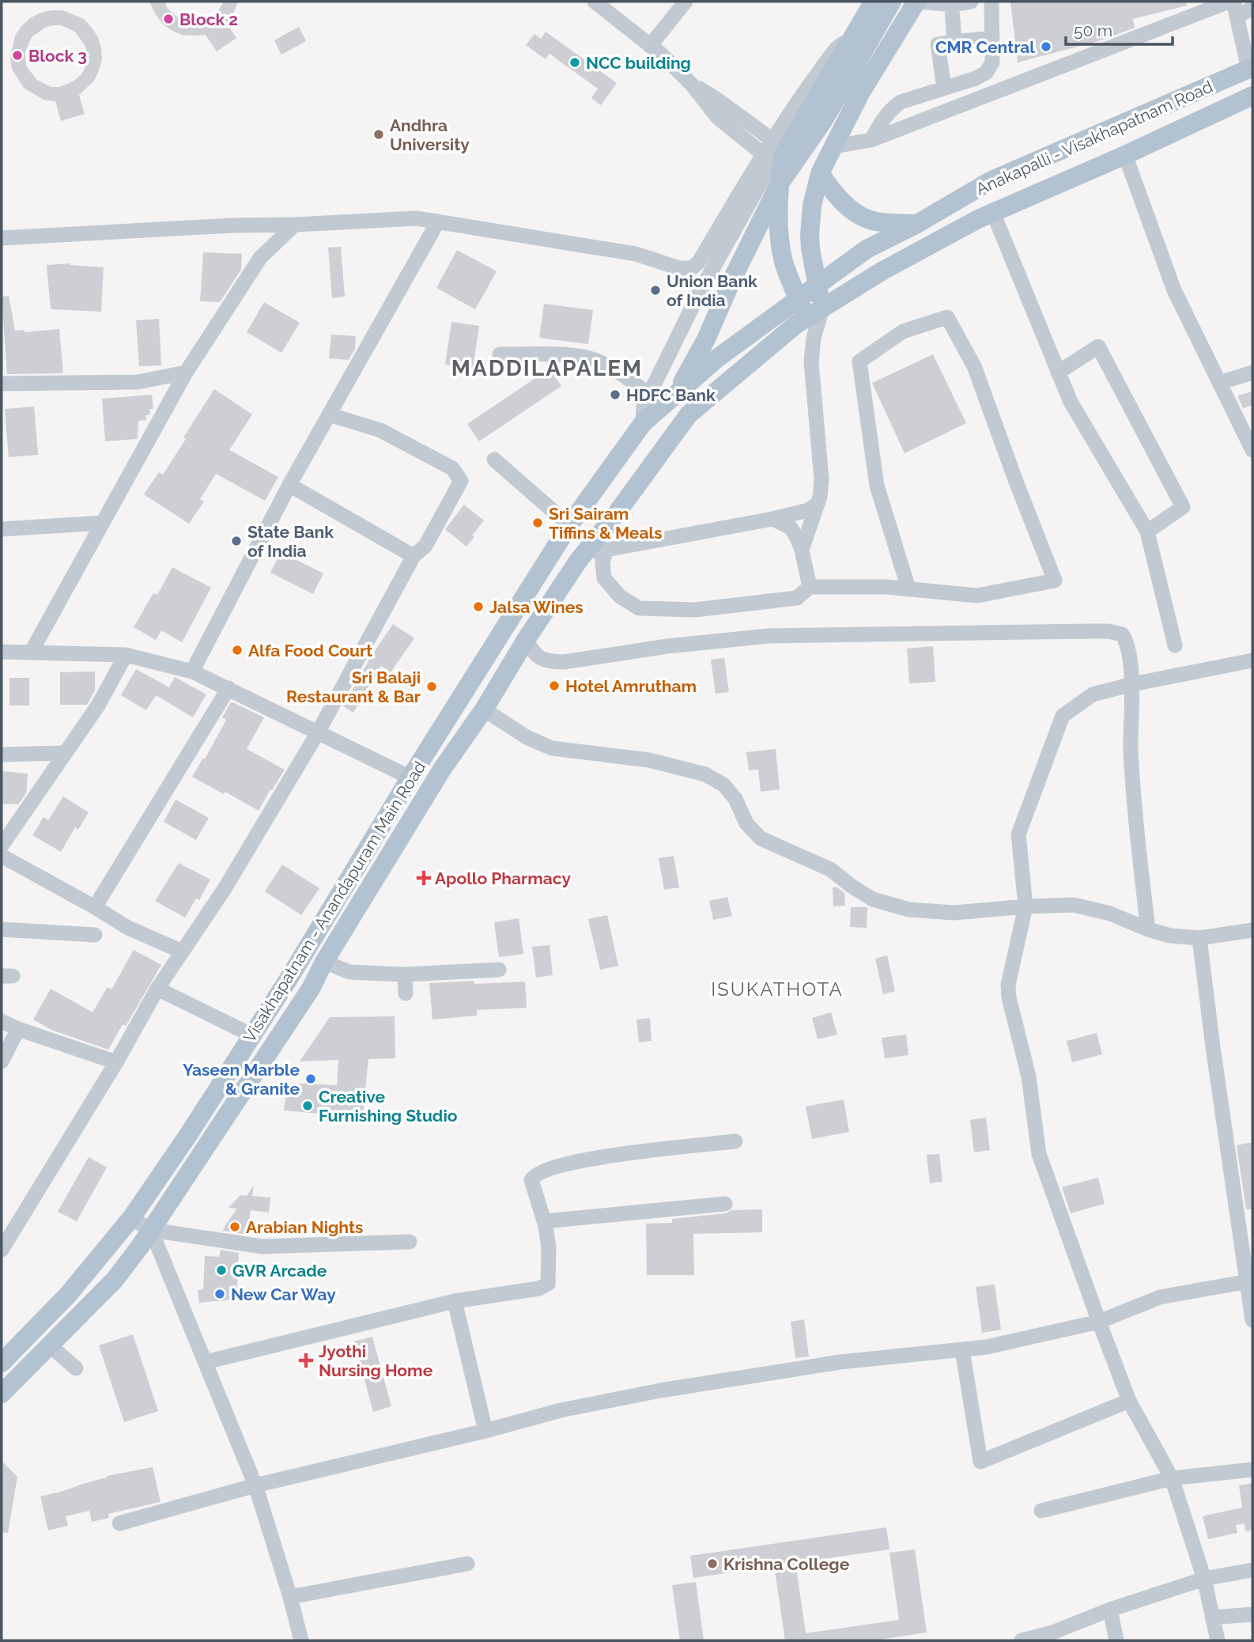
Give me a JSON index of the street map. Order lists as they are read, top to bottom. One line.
{"streets":{"main road":["Anakapalli - Visakhapatnam Road","Visakhapatnam - Anandapuram Main Road"]},"crossings":[["Anakapalli - Visakhapatnam Road","Visakhapatnam - Anandapuram Main Road"]],"districts":["MADDILAPALEM","ISUKATHOTA"],"places":{"other":["Block 2","CMR Central","Block 3","NCC building","Andhra University","Union Bank of India","HDFC Bank","Sri Sairam Tiffins & Meals","State Bank of India","Jalsa Wines","Alfa Food Court","Hotel Amrutham","Sri Balaji Restaurant & Bar","Yaseen Marble & Granite","Creative Furnishing Studio","Arabian Nights","GVR Arcade","New Car Way","Krishna College"],"health":["Apollo Pharmacy","Jyothi Nursing Home"]},"scale_bar":"50 m"}
